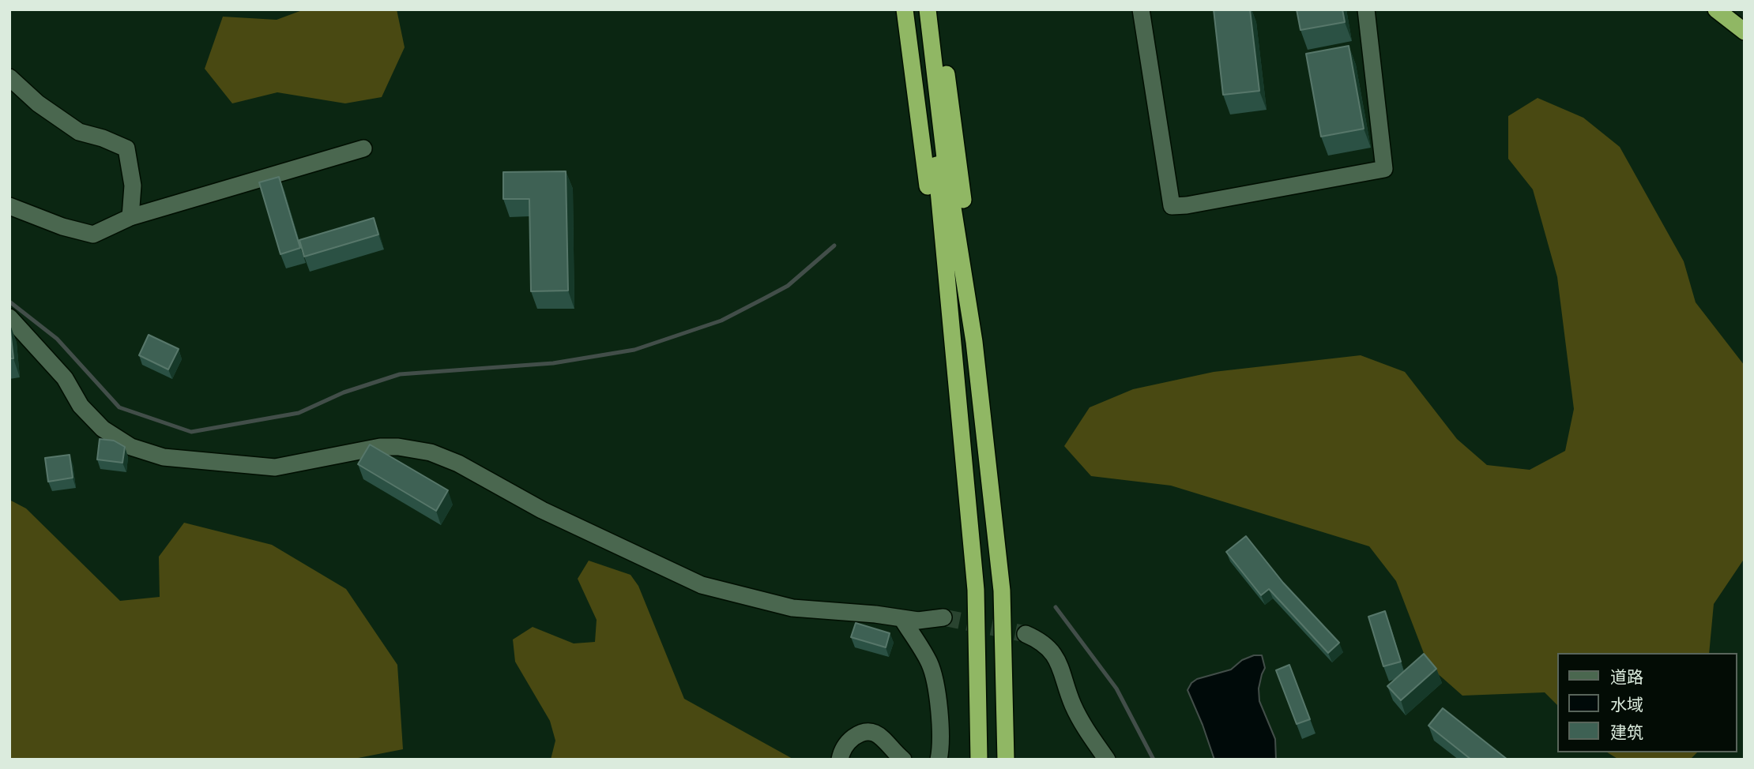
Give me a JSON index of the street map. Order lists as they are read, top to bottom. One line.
{"legend":["道路","水域","建筑"]}
